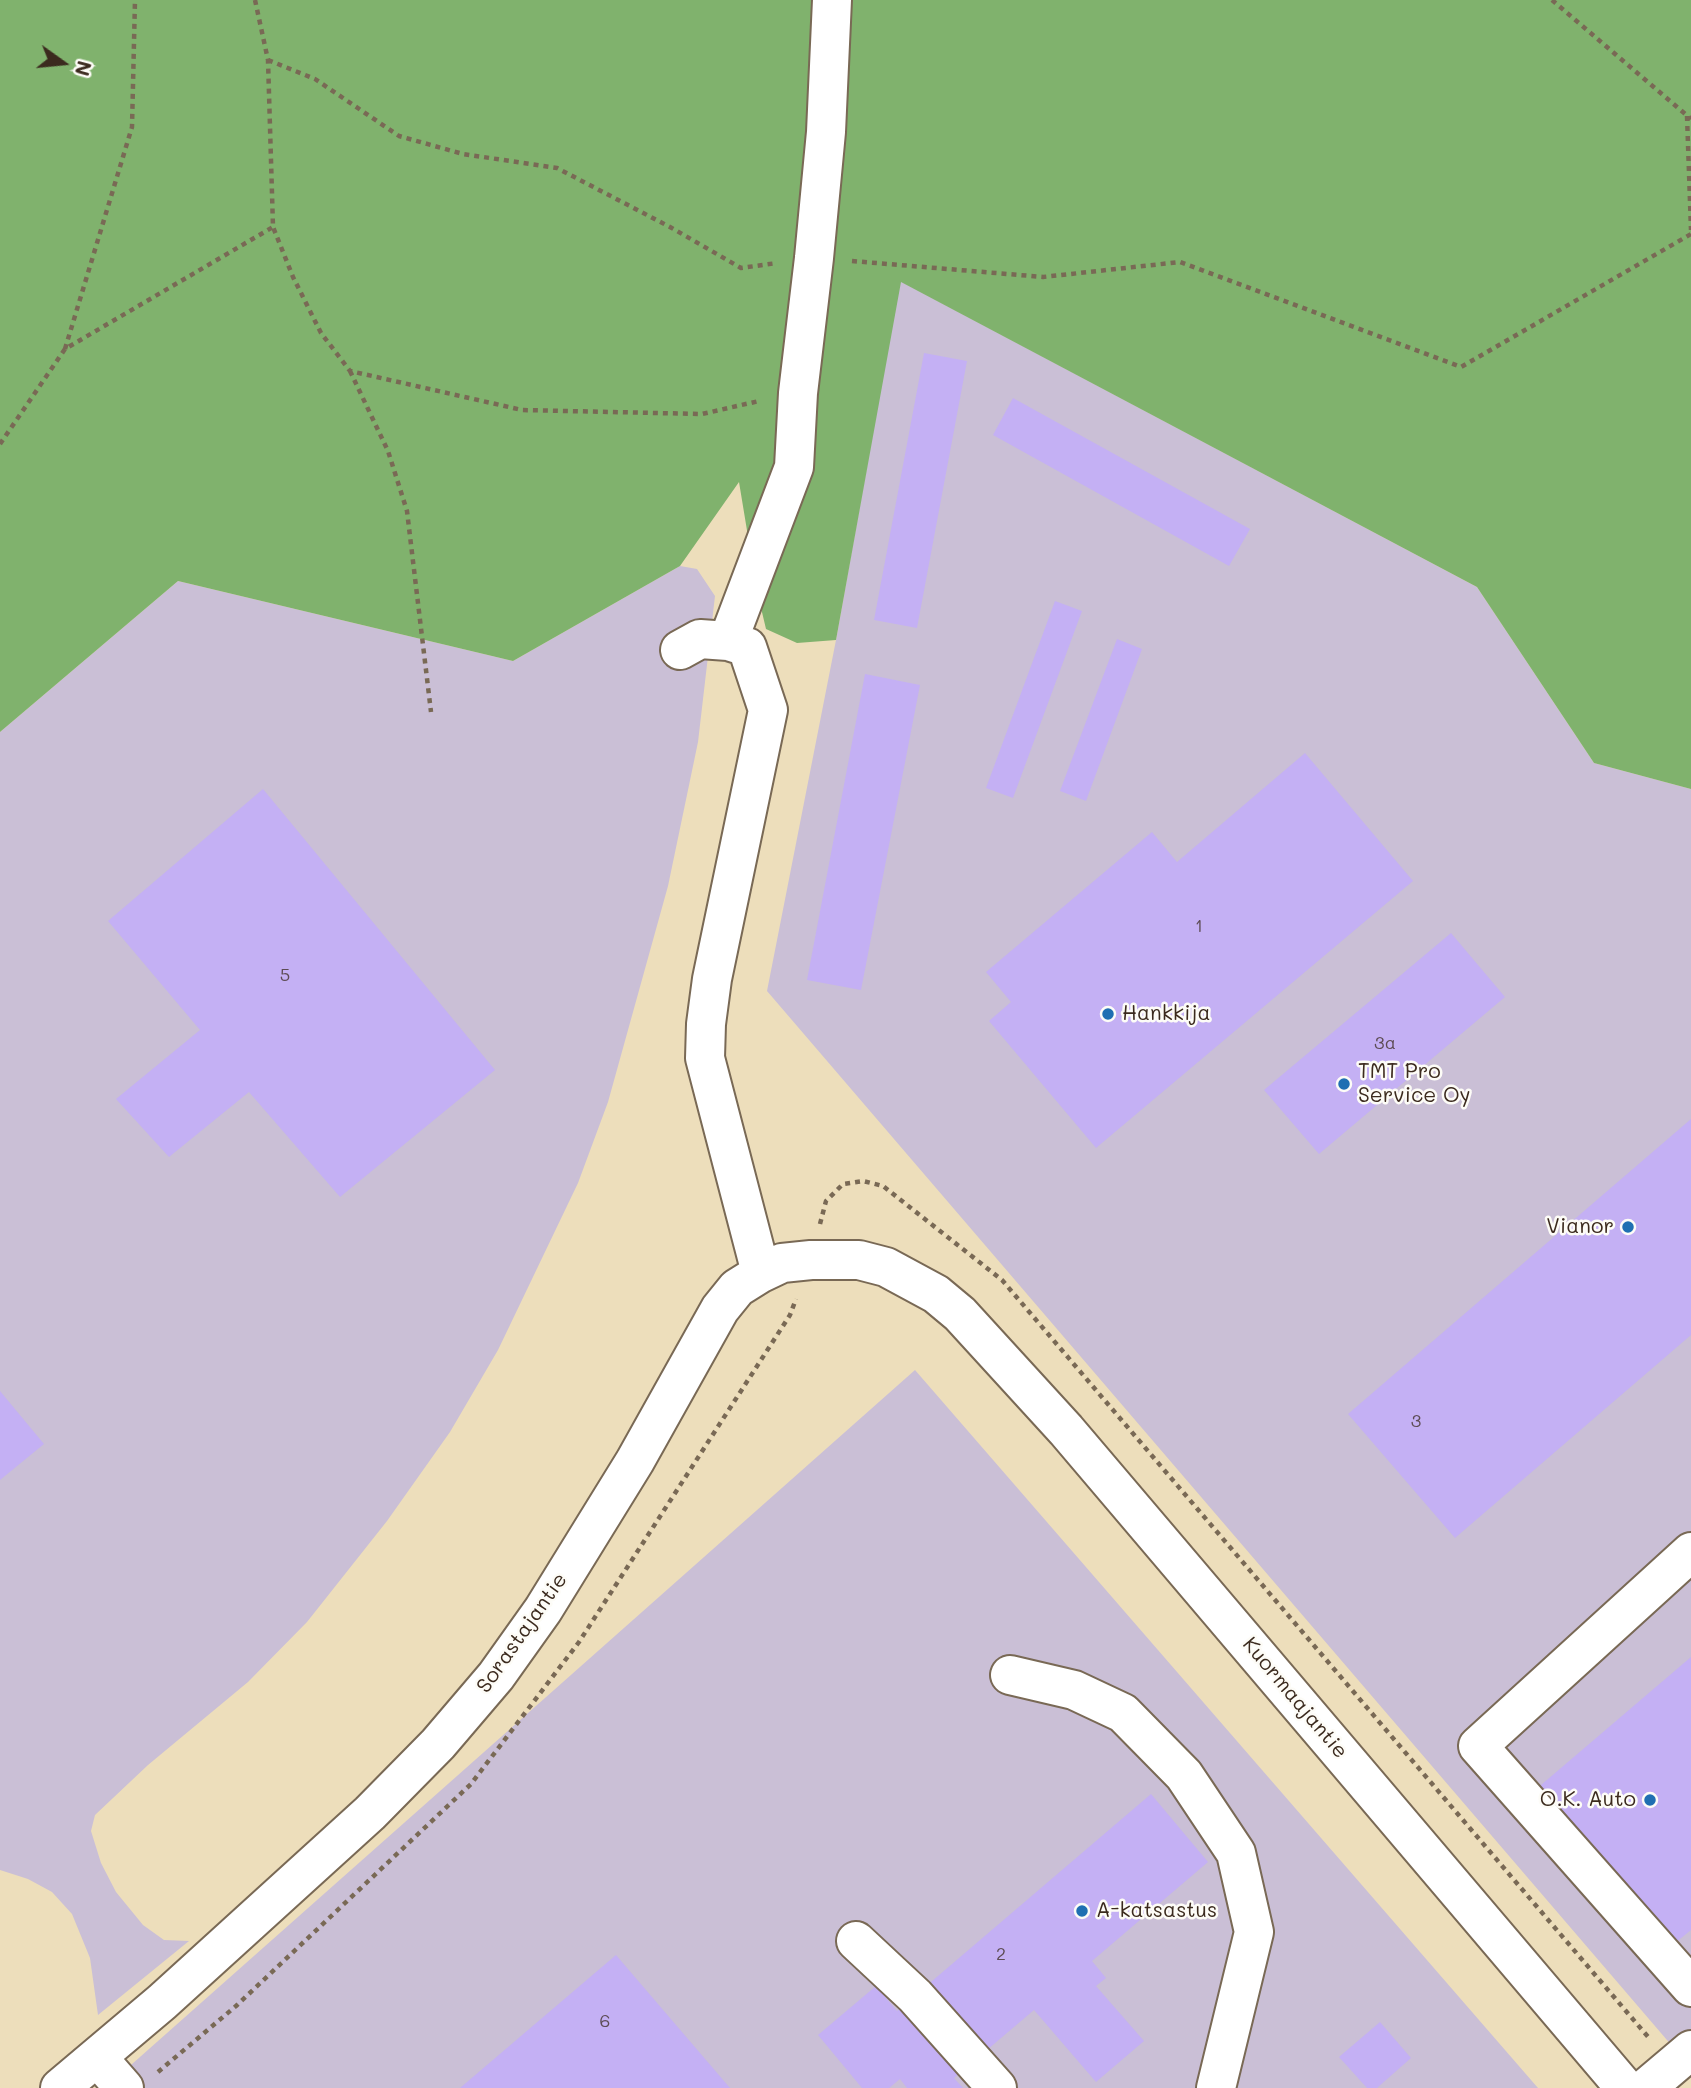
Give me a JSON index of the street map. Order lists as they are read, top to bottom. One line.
{"streets":{"street":["Sorastajantie","Kuormaajantie"]},"crossings":[["Sorastajantie","Kuormaajantie"]],"places":["Hankkija","TMT Pro Service Oy","Vianor","O.K. Auto","A-katsastus"],"house_numbers":["1","5","3a","3","2","6"],"north":"right"}
